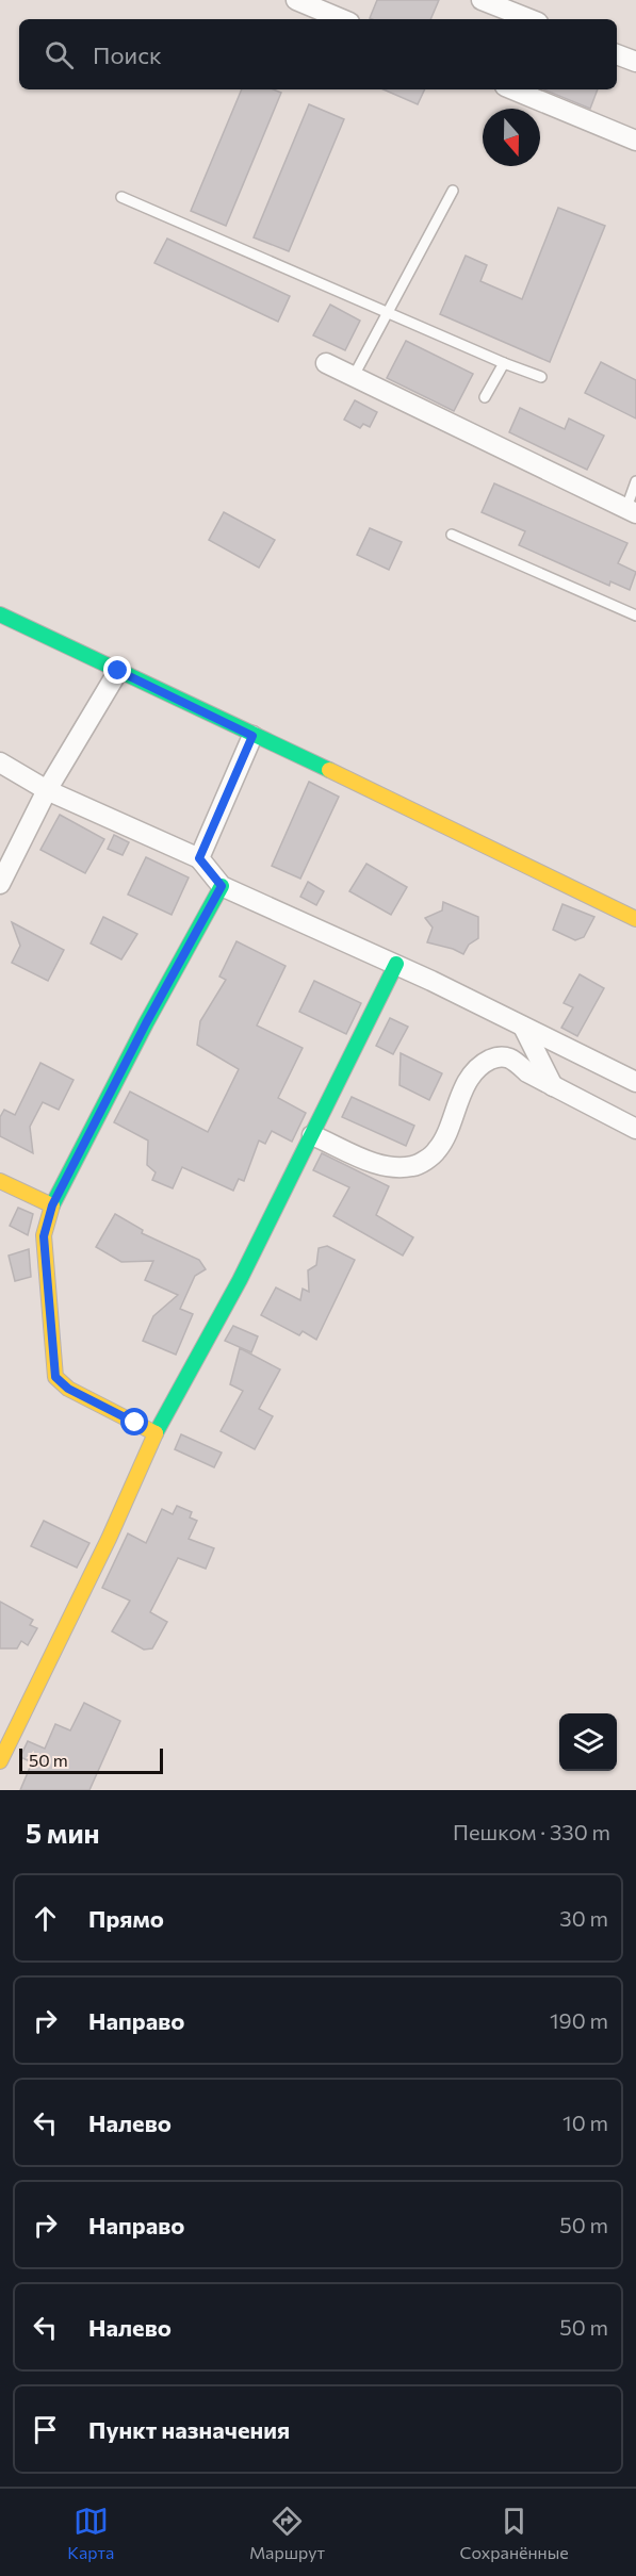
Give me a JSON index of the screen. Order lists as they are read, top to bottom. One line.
{"scale_bar":"50 m","north":"bottom","page":{"search":"Поиск","scale":"50 m","heading":["5 мин","Пешком · 330 m"],"list":[["Прямо","30 m"],["Направо","190 m"],["Налево","10 m"],["Направо","50 m"],["Налево","50 m"],"Пункт назначения"],"nav":["Карта","Маршрут","Сохранённые"]}}
